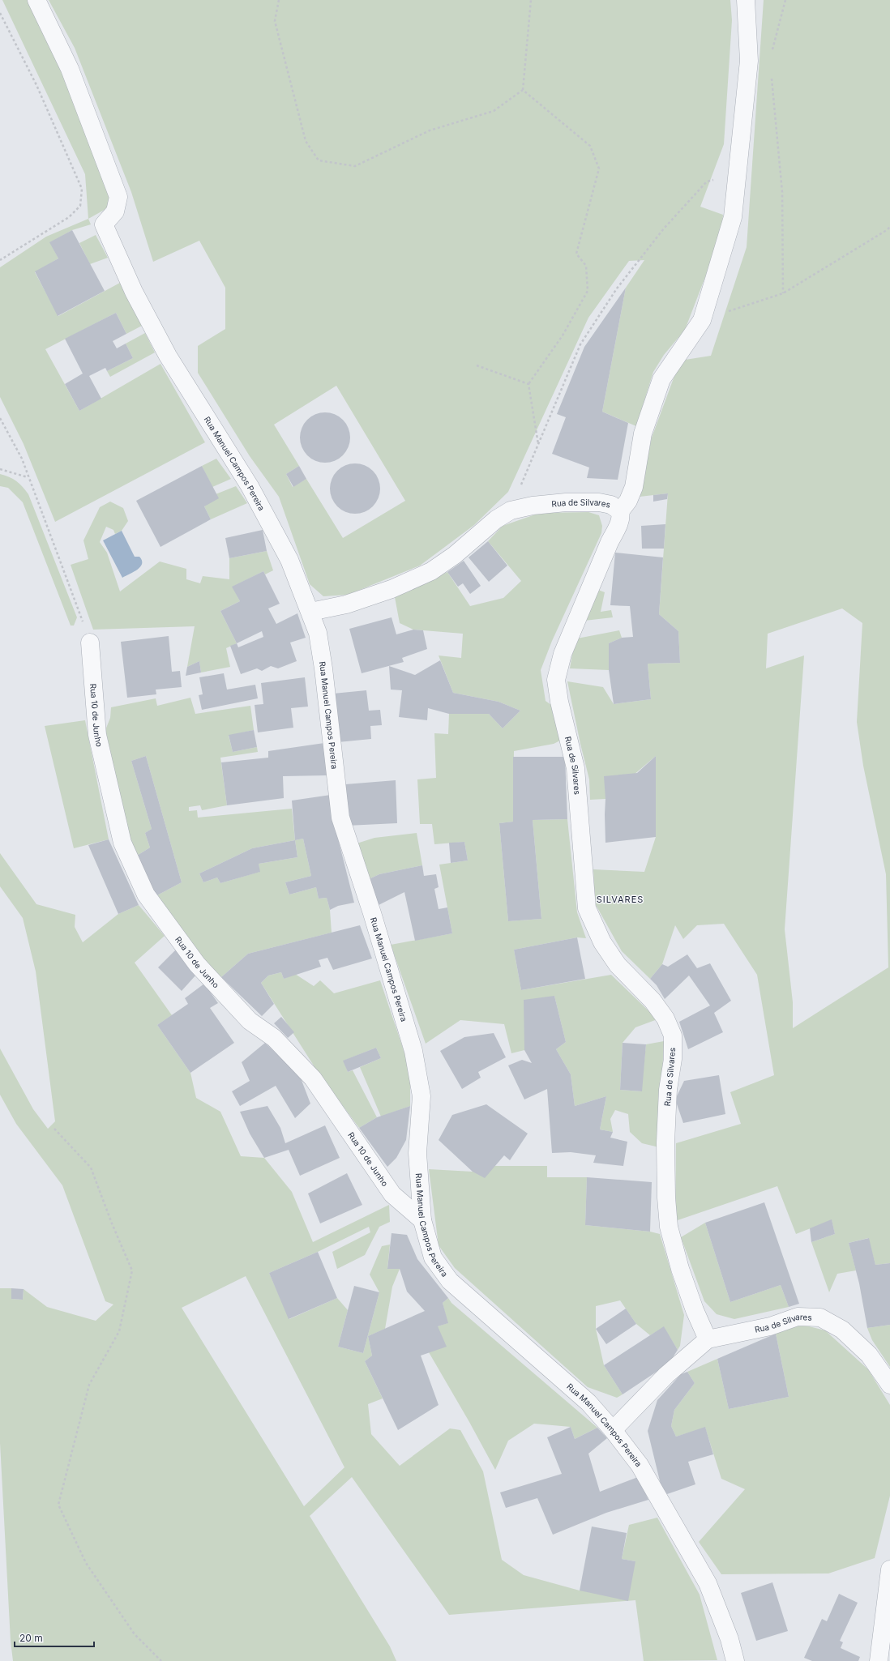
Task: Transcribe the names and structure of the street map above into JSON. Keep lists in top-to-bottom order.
{
  "streets": {
    "street": ["Rua Manuel Campos Pereira", "Rua de Silvares", "Rua 10 de Junho"]
  },
  "crossings": [
    ["Rua Manuel Campos Pereira", "Rua de Silvares"],
    ["Rua Manuel Campos Pereira", "Rua 10 de Junho"]
  ],
  "districts": ["SILVARES"],
  "scale_bar": "20 m"
}
